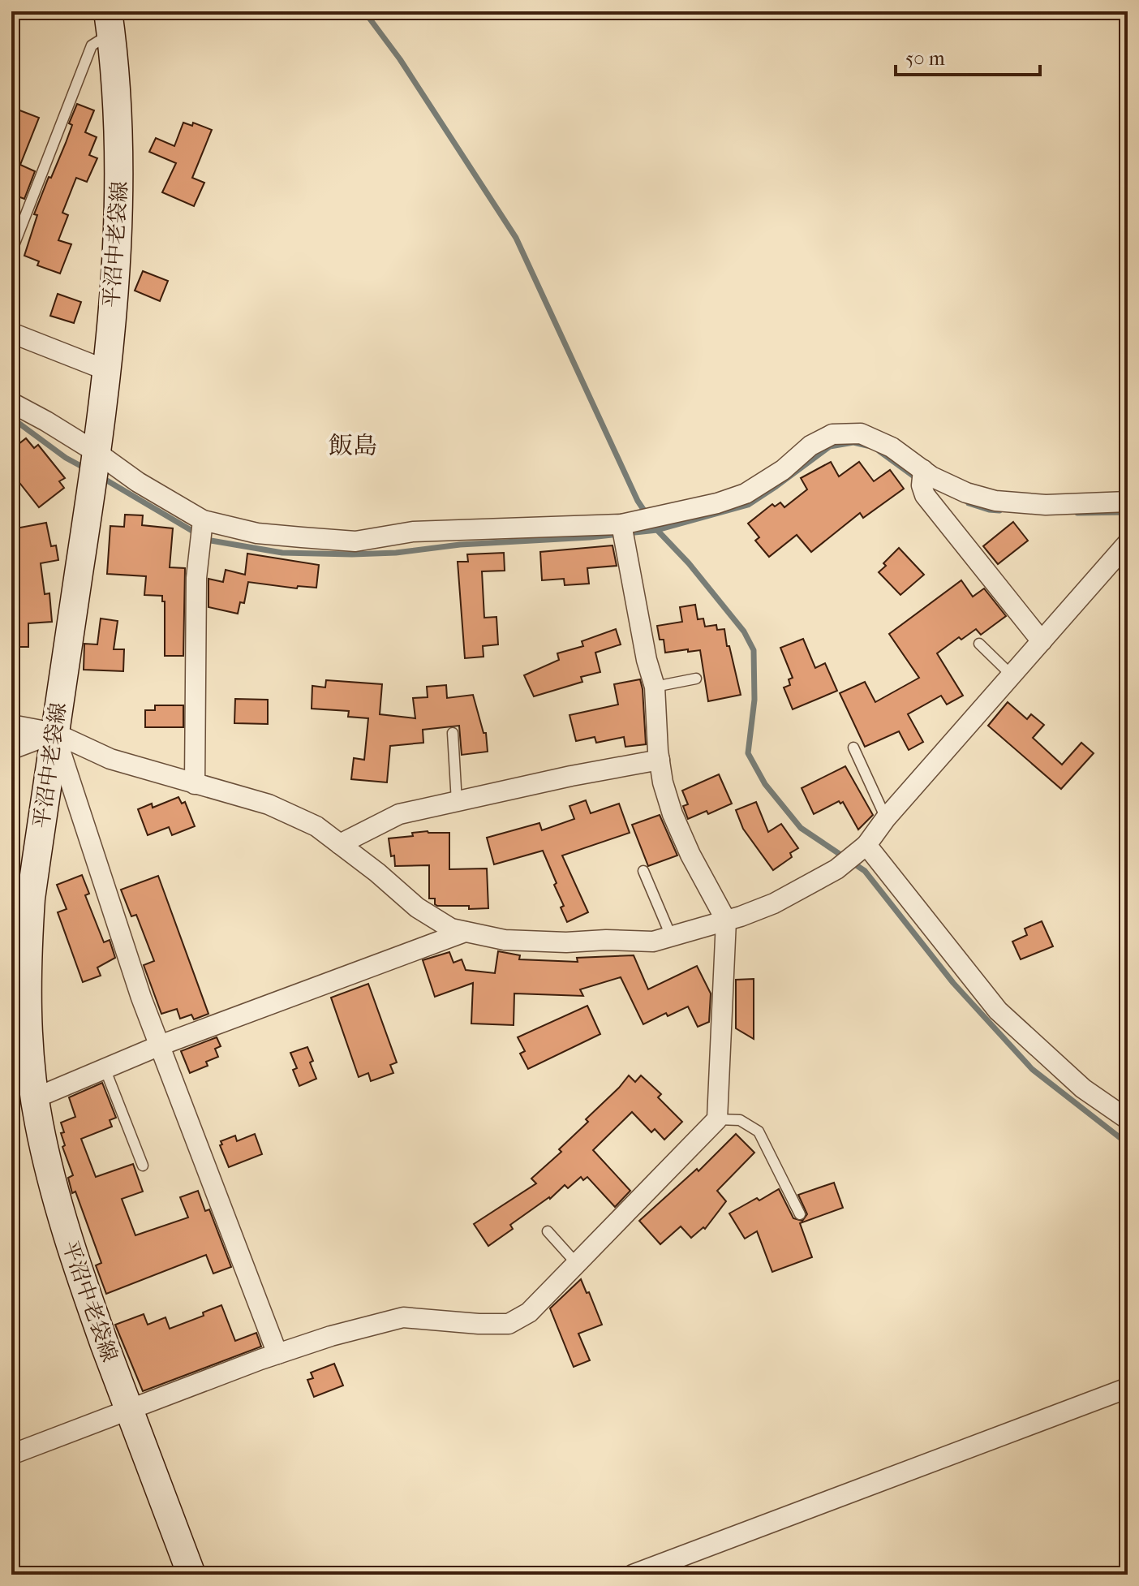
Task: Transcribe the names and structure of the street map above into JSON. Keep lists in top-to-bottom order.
{
  "streets": {
    "main road": ["平沼中老袋線"]
  },
  "districts": ["飯島"],
  "scale_bar": "50 m"
}
